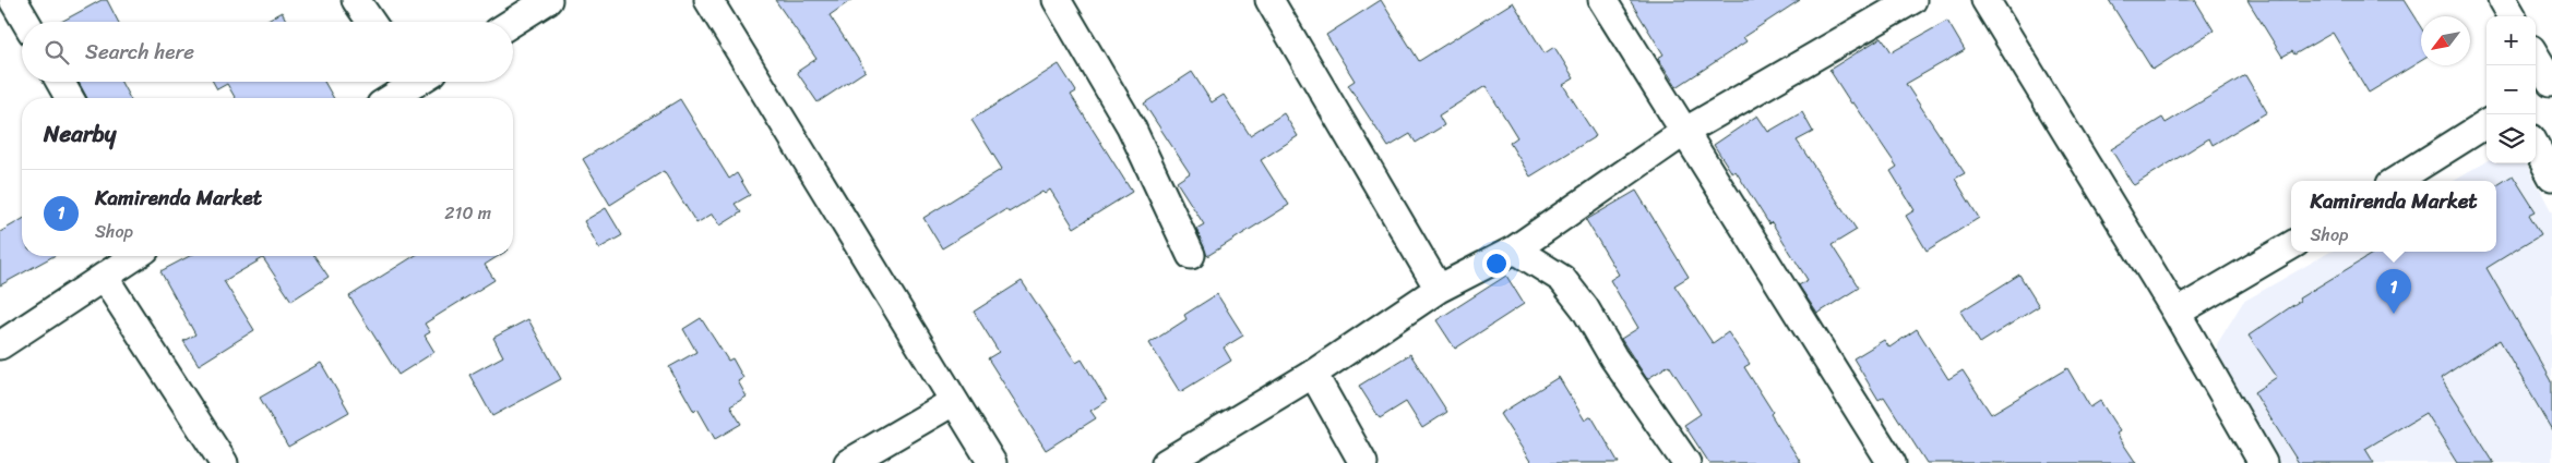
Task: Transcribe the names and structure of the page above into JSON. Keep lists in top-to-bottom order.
{
  "north": "bottom left",
  "page": {
    "map_buttons": ["+", "−"],
    "search": "Search here",
    "heading": "Nearby",
    "list": [
      {
        "mark": "1",
        "name": "Kamirenda Market",
        "note": "Shop",
        "value": "210 m"
      }
    ],
    "popup": ["Kamirenda Market", "Shop"],
    "pins": "1"
  }
}
